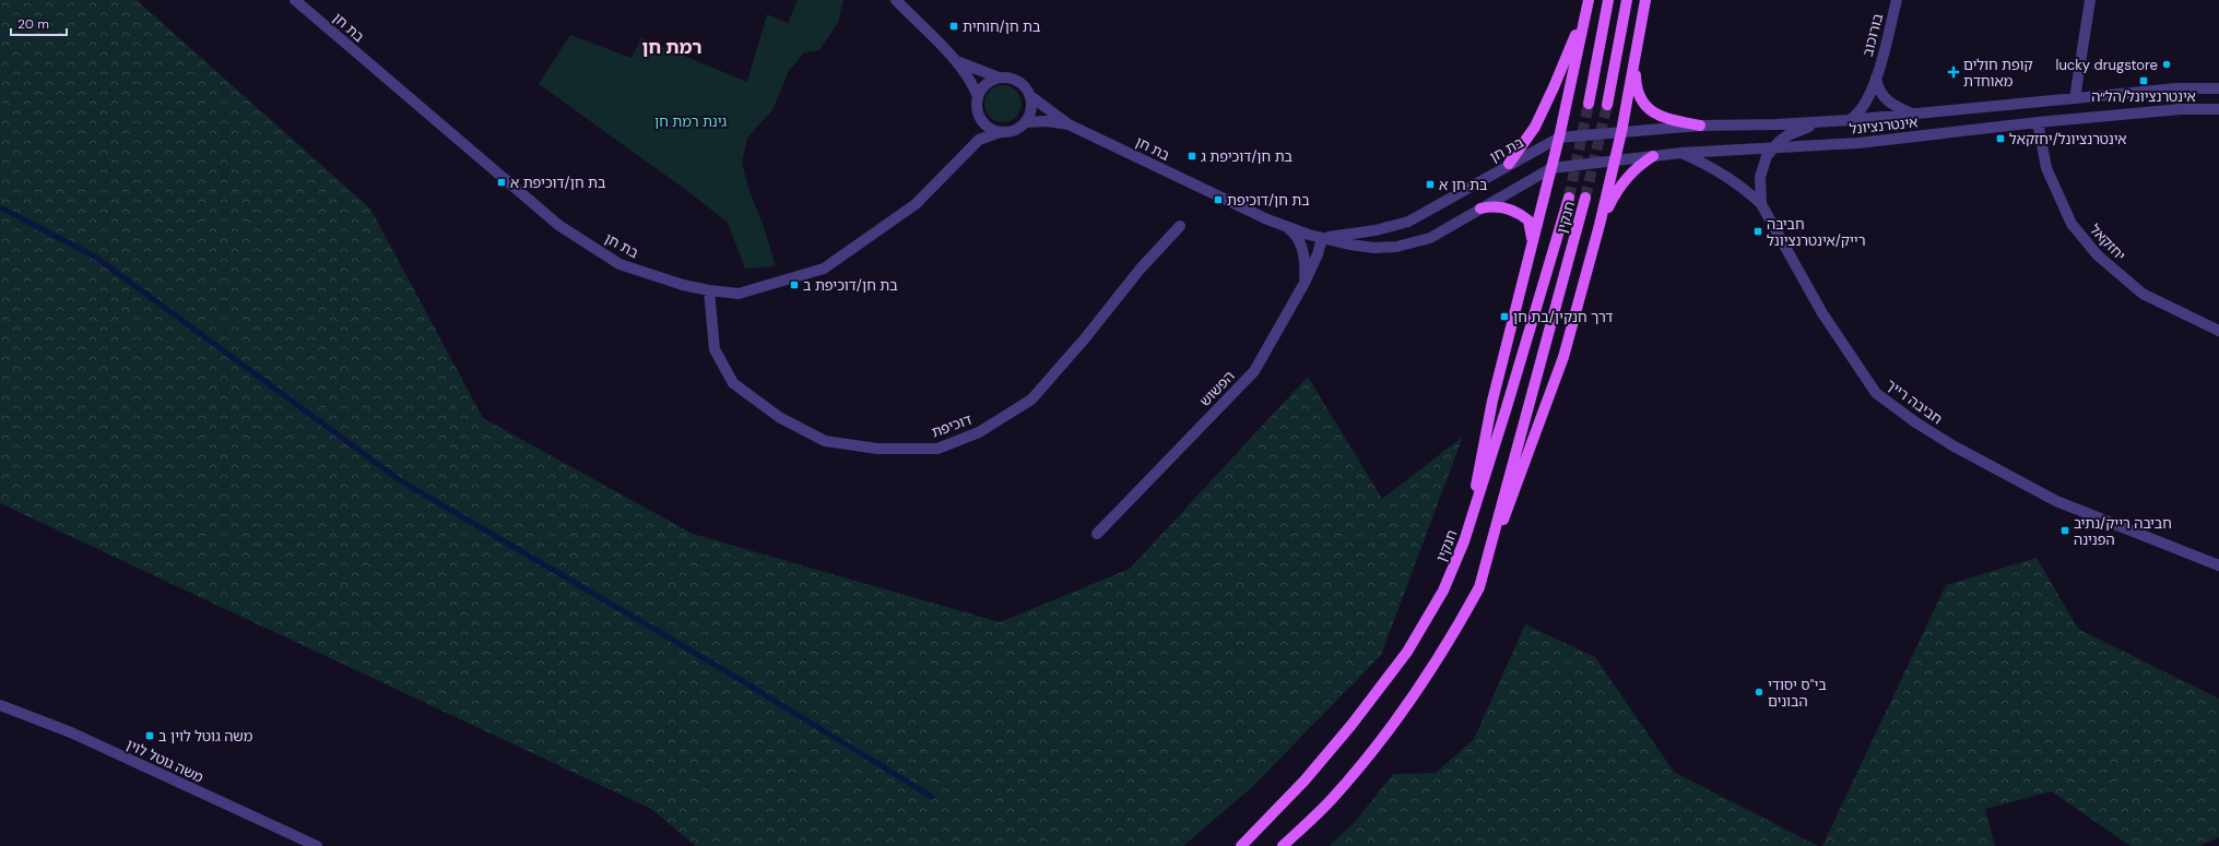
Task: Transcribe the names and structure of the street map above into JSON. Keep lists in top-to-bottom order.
{
  "streets": {
    "main road": ["חנקין"],
    "street": [
      "בת חן",
      "בורוכוב",
      "אינטרנציונל",
      "יחזקאל",
      "הפשוש",
      "חביבה רייך",
      "דוכיפת",
      "משה גוטל לוין"
    ]
  },
  "crossings": [
    ["בת חן", "אינטרנציונל"],
    ["בת חן", "הפשוש"],
    ["בת חן", "דוכיפת"],
    ["בורוכוב", "אינטרנציונל"],
    ["אינטרנציונל", "יחזקאל"],
    ["אינטרנציונל", "חביבה רייך"]
  ],
  "districts": ["רמת חן"],
  "parks": ["גינת רמת חן"],
  "places": {
    "transit": [
      "בת חן/חוחית",
      "אינטרנציונל/הל״ה",
      "אינטרנציונל/יחזקאל",
      "בת חן/דוכיפת ג",
      "בת חן/דוכיפת א",
      "בת חן א",
      "בת חן/דוכיפת",
      "חביבה רייק/אינטרנציונל",
      "בת חן/דוכיפת ב",
      "דרך חנקין/בת חן",
      "חביבה רייק/נתיב הפנינה",
      "משה גוטל לוין ב"
    ],
    "other": ["lucky drugstore", "בי\"ס יסודי הבונים"],
    "health": ["קופת חולים מאוחדת"]
  },
  "scale_bar": "20 m"
}
